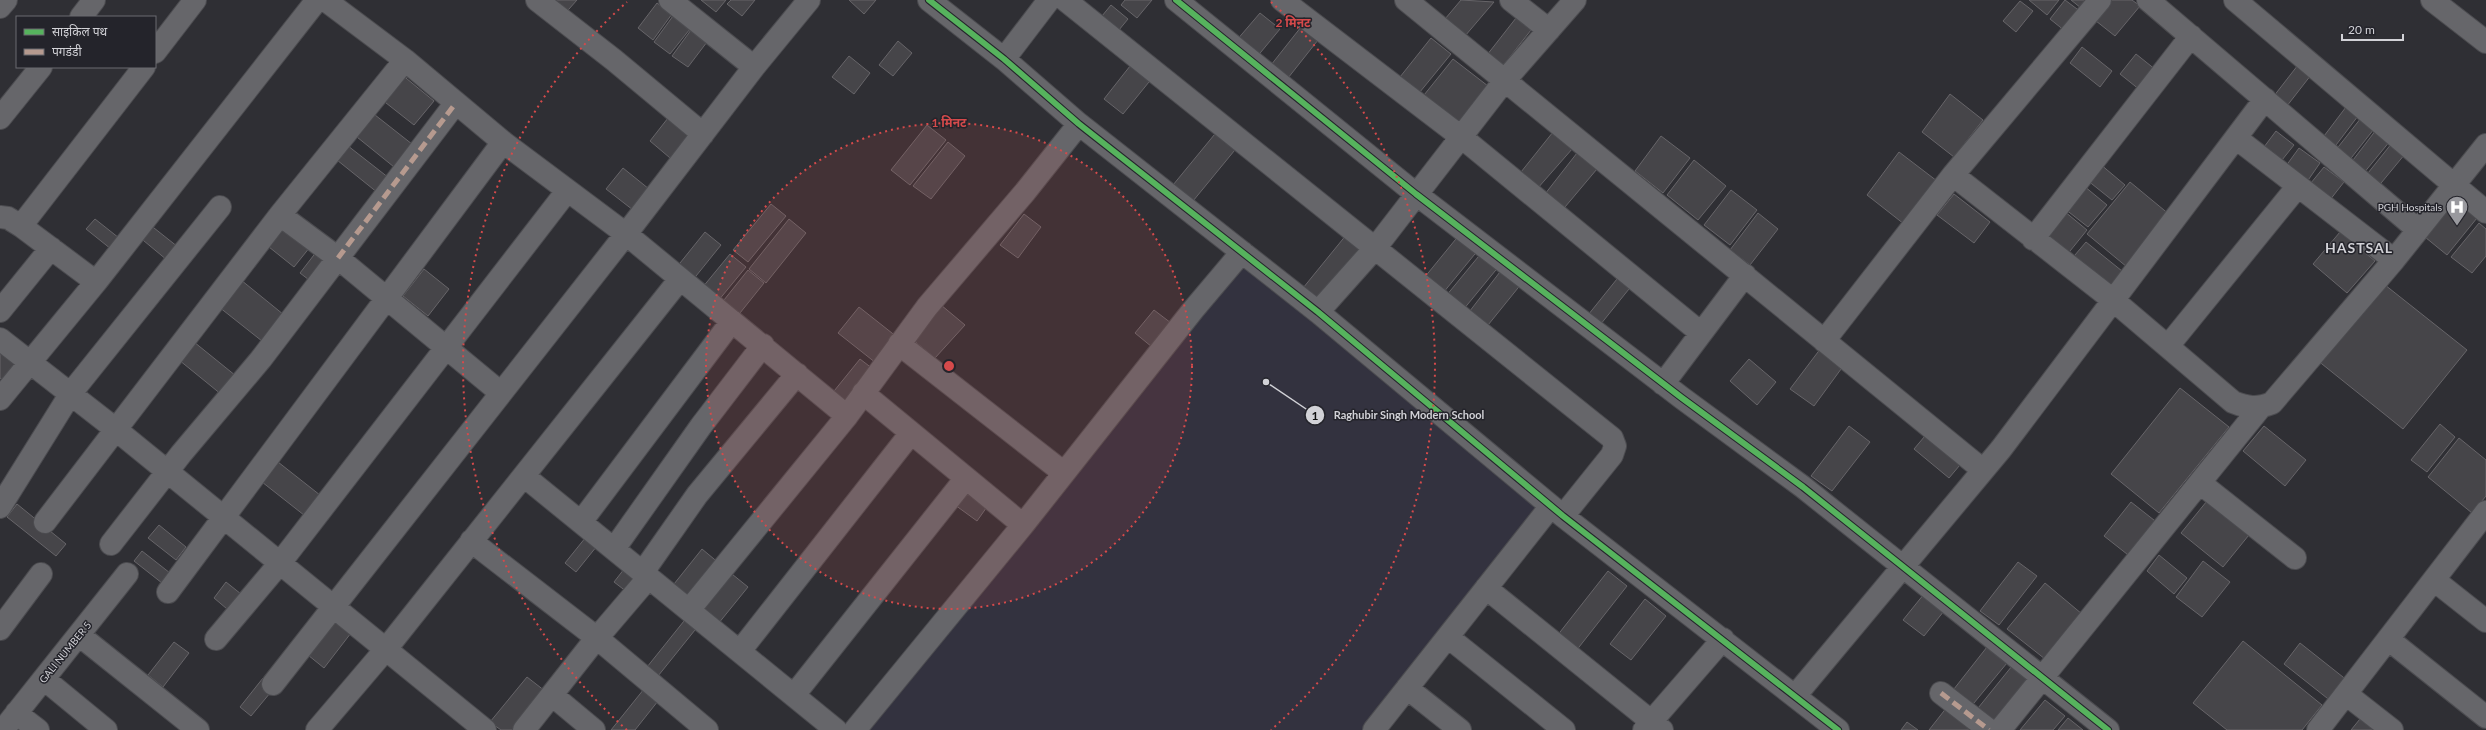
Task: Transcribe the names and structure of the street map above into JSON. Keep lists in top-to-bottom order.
{
  "streets": {
    "street": ["GALI NUMBER 5"]
  },
  "districts": ["HASTSAL"],
  "places": {
    "hospital": ["PGH Hospitals"],
    "other": ["Raghubir Singh Modern School"]
  },
  "legend": ["साइकिल पथ", "पगडंडी"],
  "scale_bar": "20 m",
  "rings": ["2 मिनट", "1 मिनट"]
}
